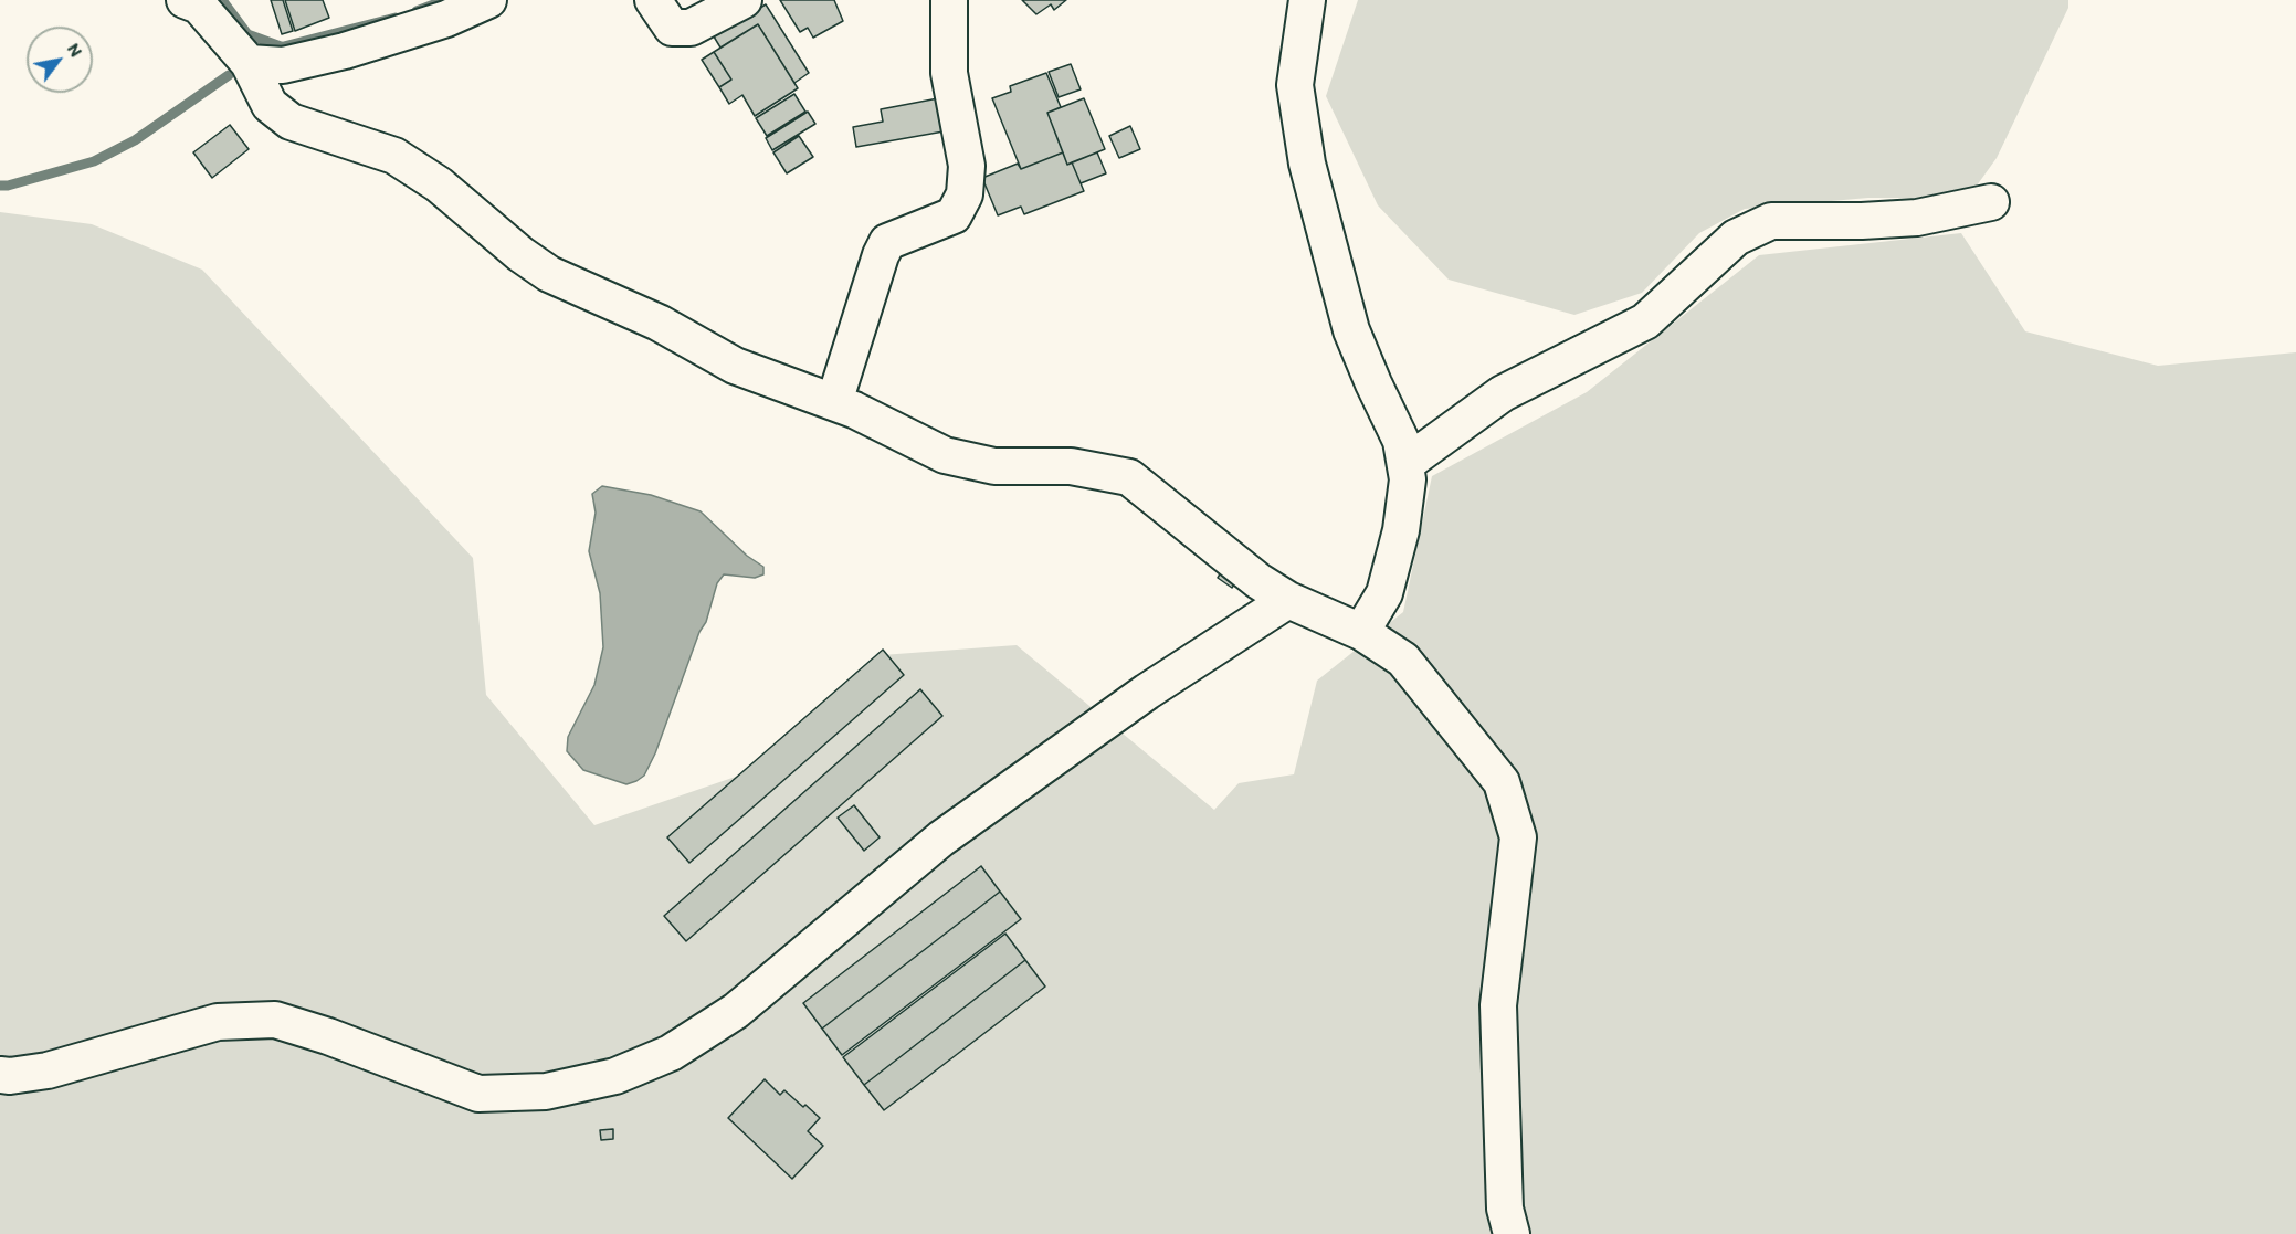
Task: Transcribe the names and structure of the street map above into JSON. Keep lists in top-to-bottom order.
{
  "north": "top right"
}
